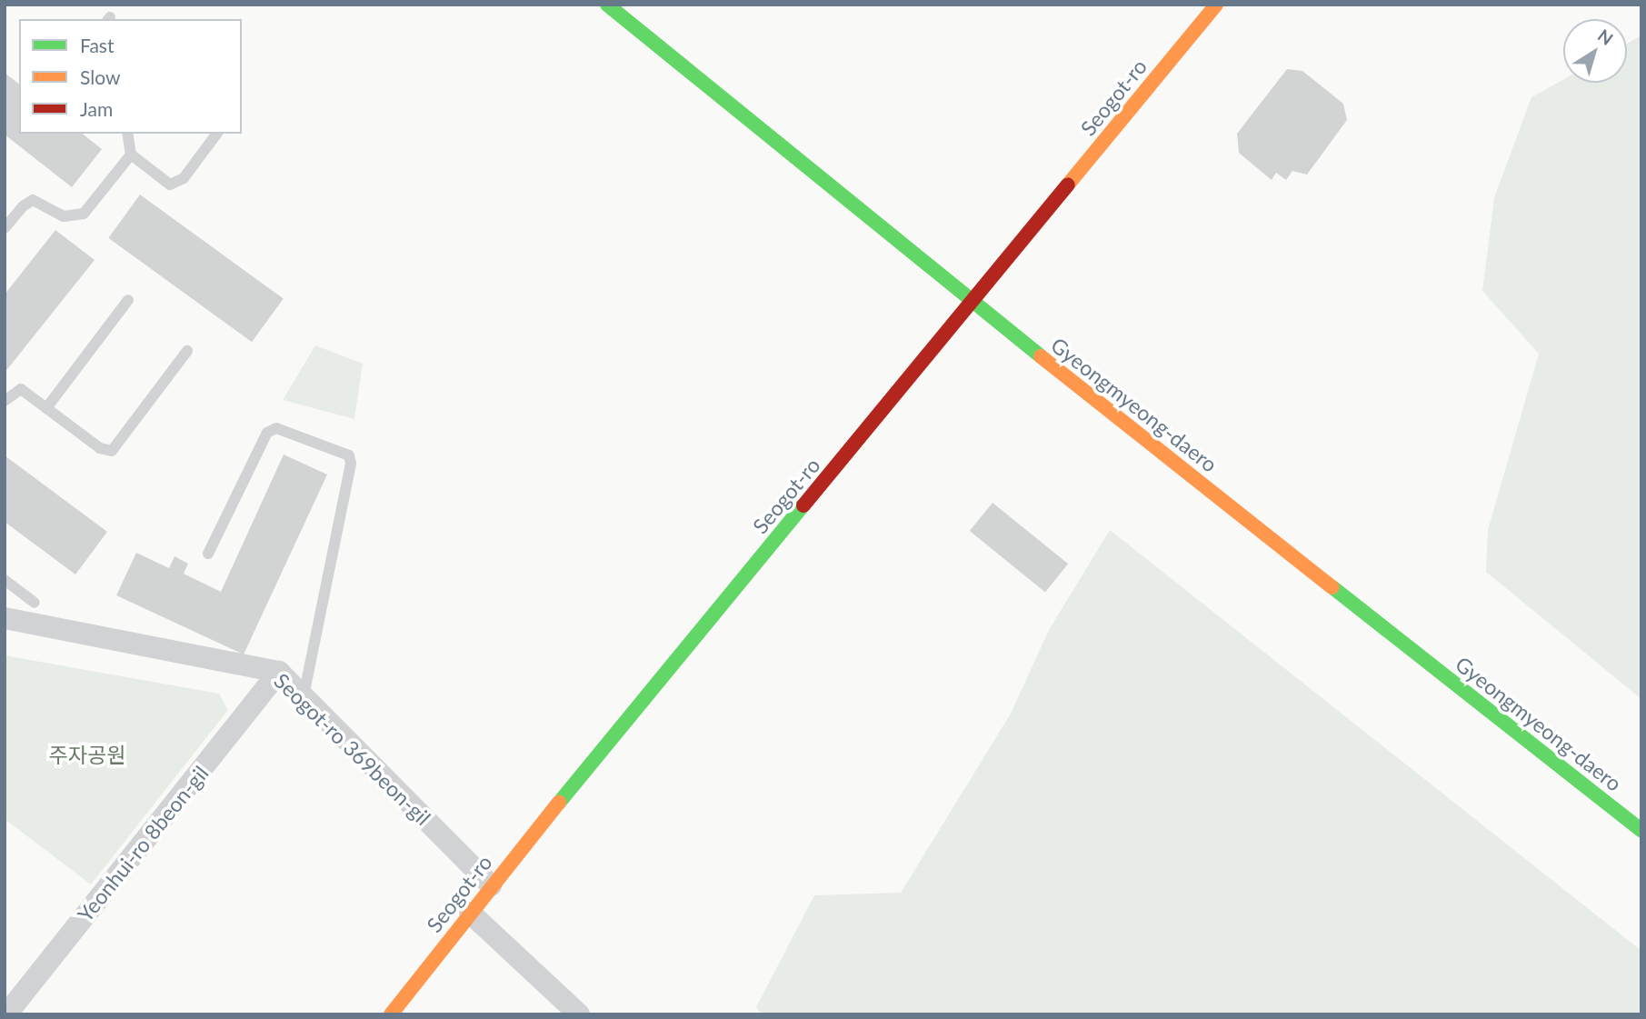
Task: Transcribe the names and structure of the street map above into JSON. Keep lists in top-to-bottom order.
{
  "streets": {
    "main road": ["Seogot-ro", "Gyeongmyeong-daero"],
    "street": ["Seogot-ro 369beon-gil", "Yeonhui-ro 8beon-gil"]
  },
  "crossings": [
    ["Seogot-ro", "Gyeongmyeong-daero"],
    ["Seogot-ro", "Seogot-ro 369beon-gil"],
    ["Seogot-ro 369beon-gil", "Yeonhui-ro 8beon-gil"]
  ],
  "parks": ["주자공원"],
  "legend": ["Fast", "Slow", "Jam"],
  "north": "top right"
}
